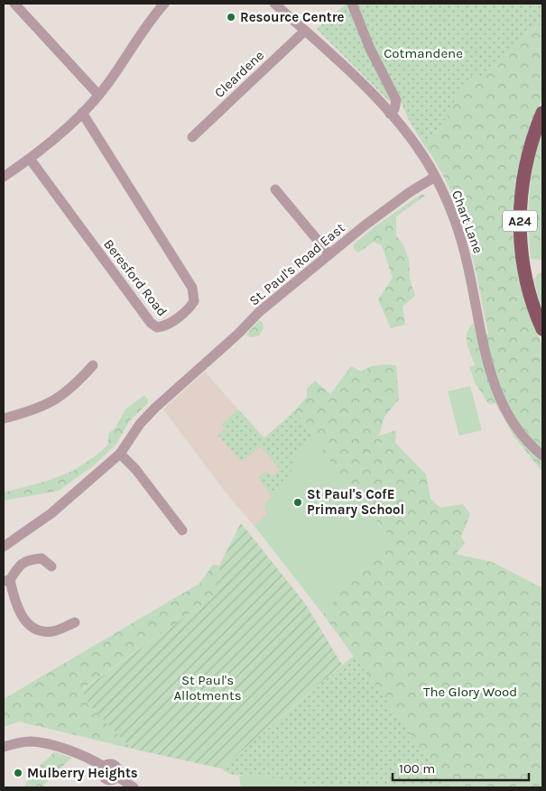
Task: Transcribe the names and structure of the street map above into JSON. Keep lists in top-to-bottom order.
{
  "streets": {
    "highway": ["A24"],
    "street": [
      "Cleardene",
      "Chart Lane",
      "St. Paul's Road East",
      "Beresford Road"
    ]
  },
  "crossings": [
    ["Cleardene", "Chart Lane"],
    ["Chart Lane", "St. Paul's Road East"]
  ],
  "parks": ["Cotmandene", "St Paul's Allotments", "The Glory Wood"],
  "places": ["Resource Centre", "St Paul's CofE Primary School", "Mulberry Heights"],
  "scale_bar": "100 m"
}
